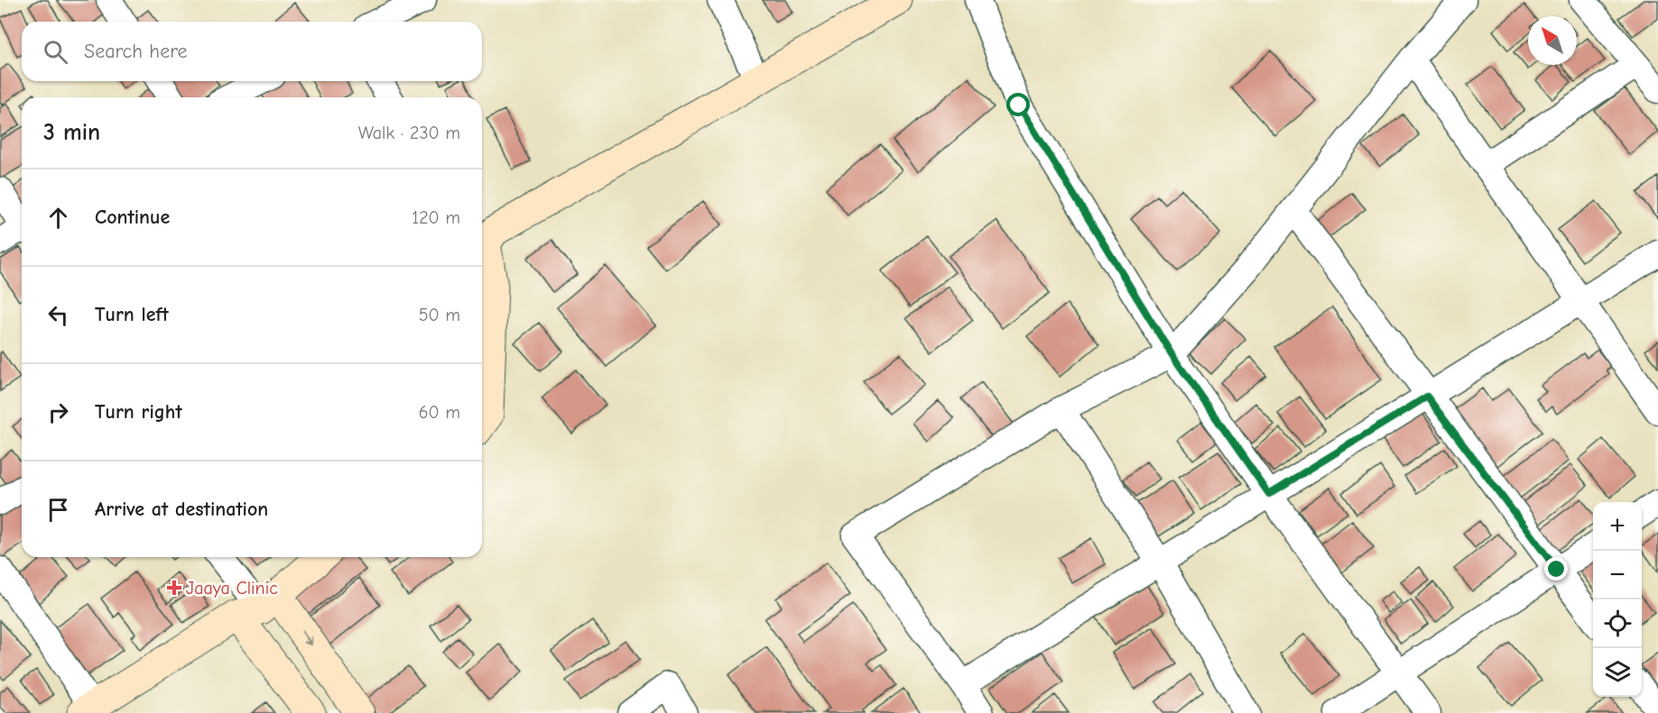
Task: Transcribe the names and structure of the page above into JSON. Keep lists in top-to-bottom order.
{
  "places": {
    "health": ["Jaaya Clinic"]
  },
  "north": "top left",
  "page": {
    "search": "Search here",
    "heading": ["3 min", "Walk · 230 m"],
    "list": [
      ["Continue", "120 m"],
      ["Turn left", "50 m"],
      ["Turn right", "60 m"],
      "Arrive at destination"
    ],
    "map_buttons": ["+", "−"]
  }
}
